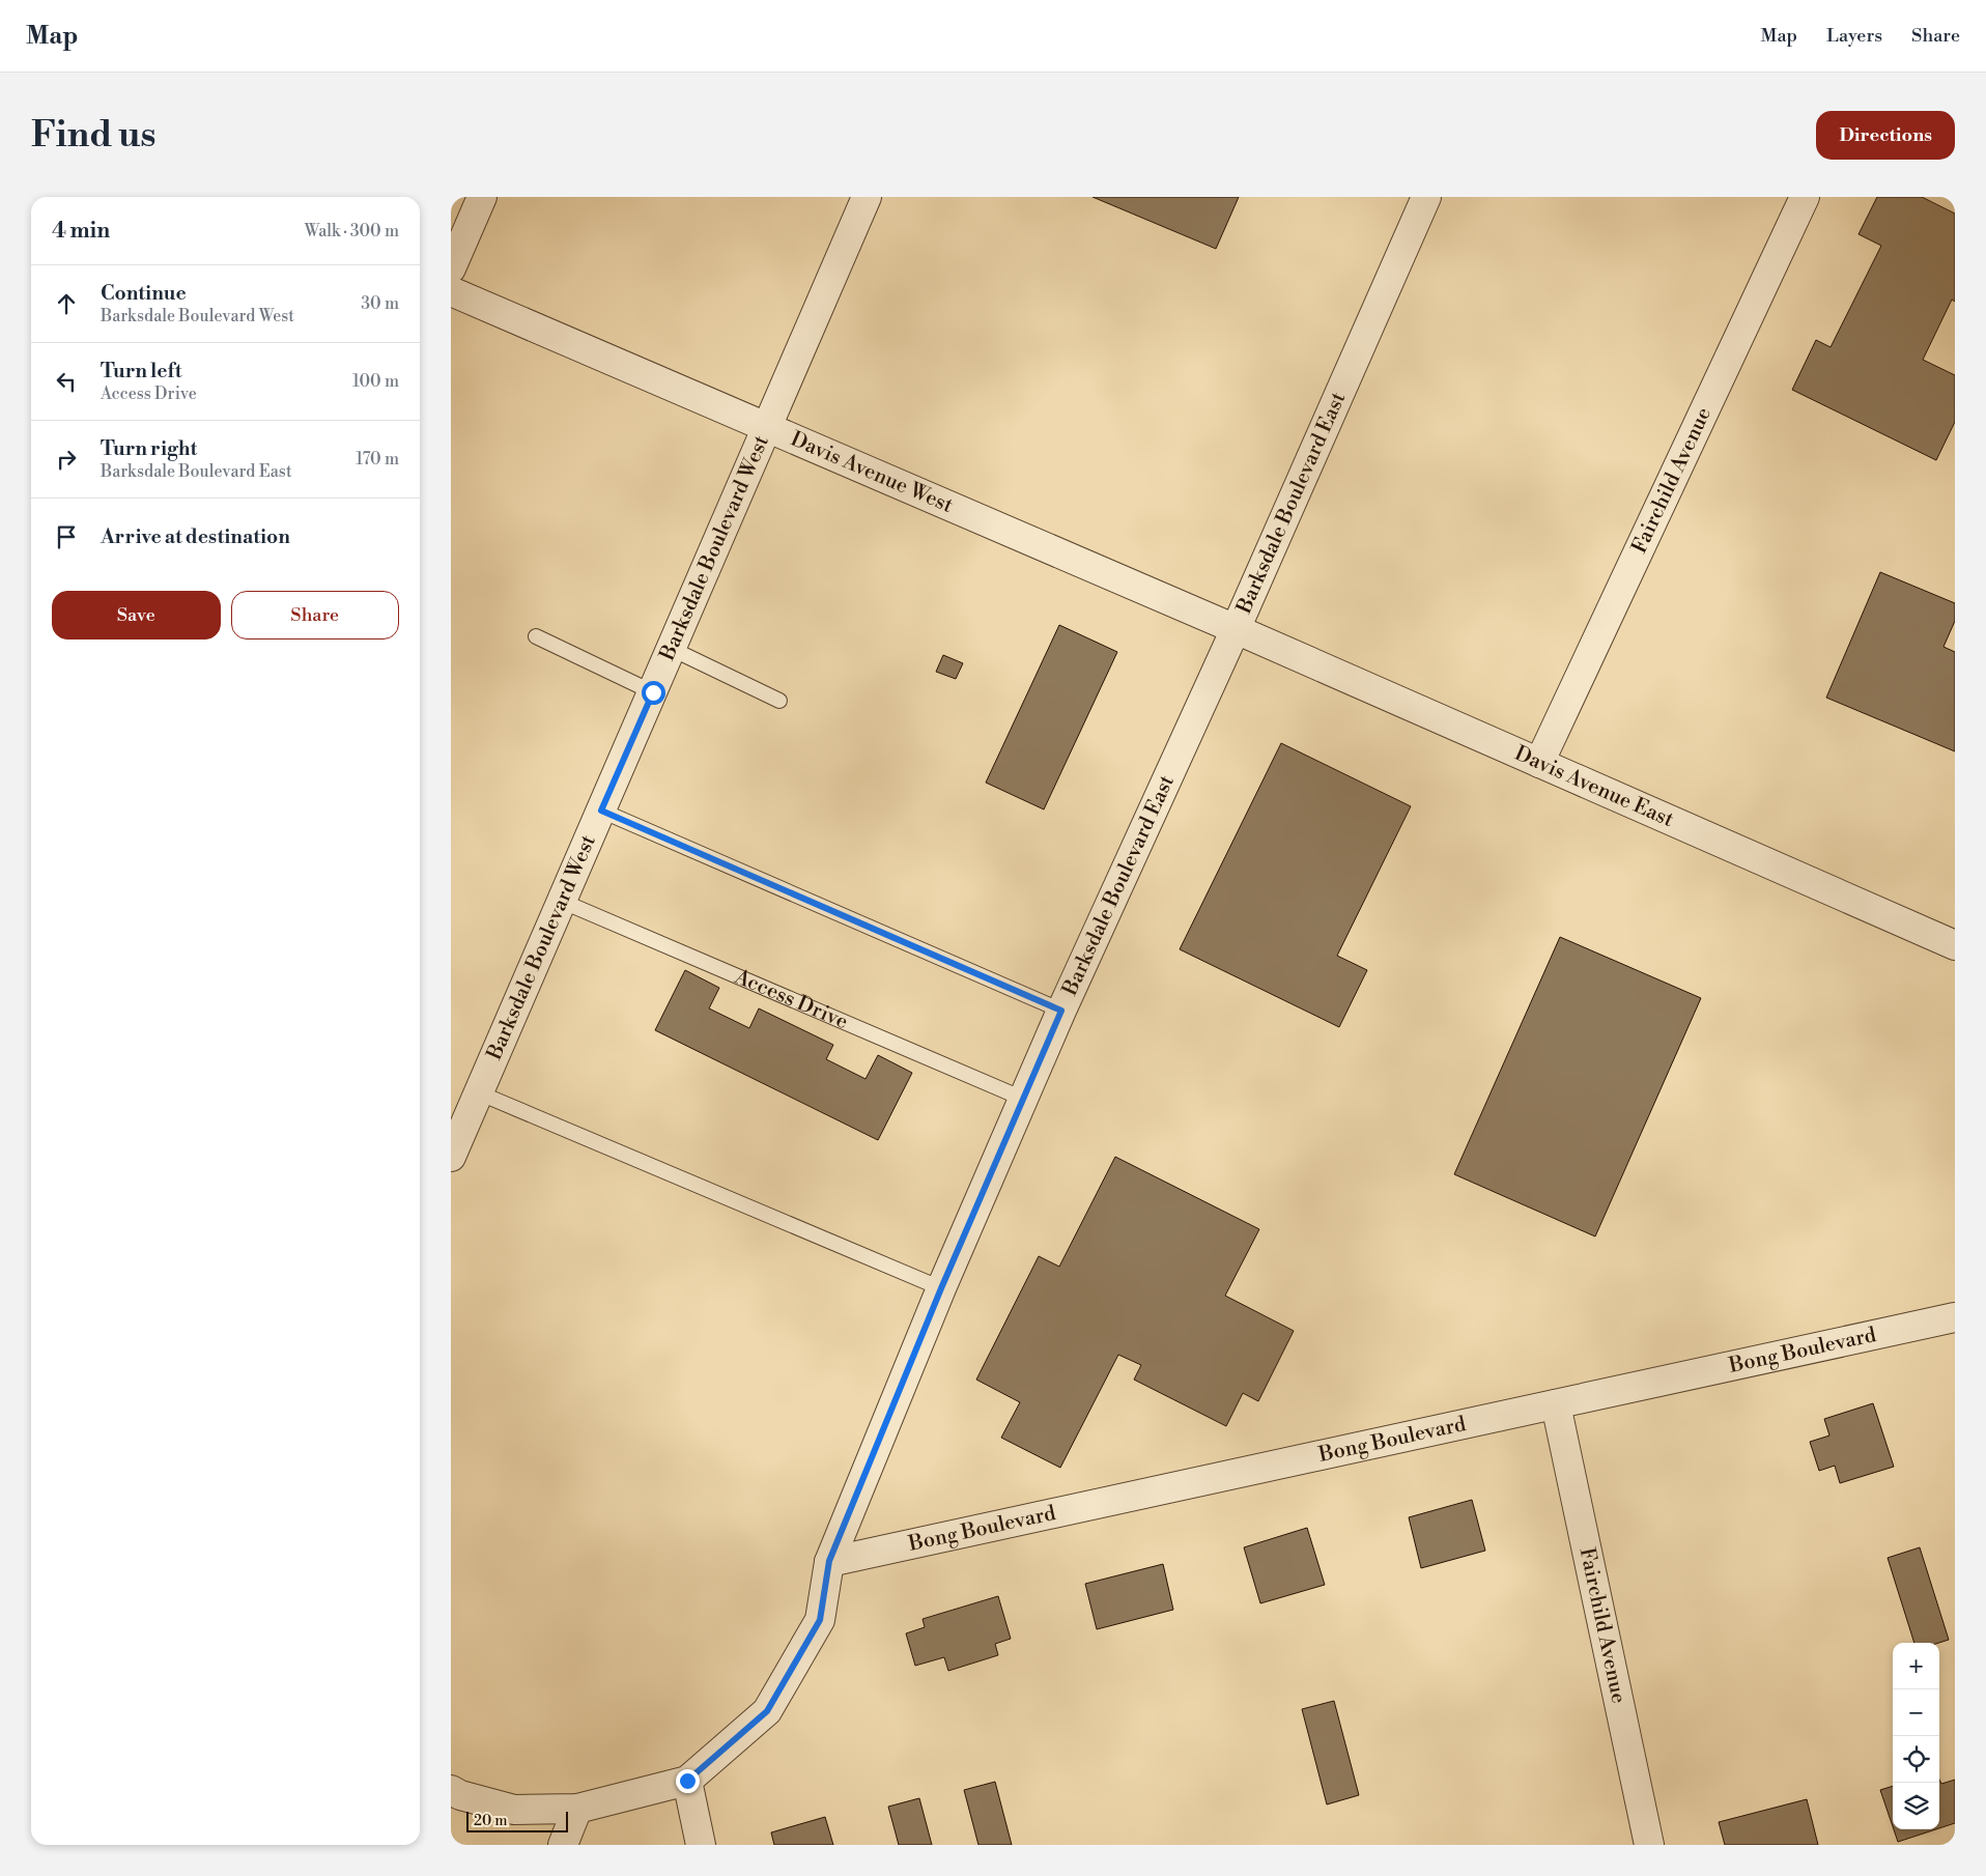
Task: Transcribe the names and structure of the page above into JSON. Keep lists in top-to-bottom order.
{
  "streets": {
    "street": [
      "Davis Avenue West",
      "Fairchild Avenue",
      "Barksdale Boulevard East",
      "Barksdale Boulevard West",
      "Davis Avenue East",
      "Bong Boulevard"
    ],
    "lane": ["Access Drive"]
  },
  "crossings": [
    ["Davis Avenue West", "Barksdale Boulevard East"],
    ["Davis Avenue West", "Barksdale Boulevard West"],
    ["Davis Avenue West", "Davis Avenue East"],
    ["Fairchild Avenue", "Davis Avenue East"],
    ["Fairchild Avenue", "Bong Boulevard"],
    ["Barksdale Boulevard East", "Davis Avenue East"],
    ["Barksdale Boulevard East", "Access Drive"],
    ["Barksdale Boulevard East", "Bong Boulevard"],
    ["Barksdale Boulevard West", "Access Drive"]
  ],
  "scale_bar": "20 m",
  "page": {
    "header": "Map",
    "nav": ["Map", "Layers", "Share"],
    "buttons": [
      "Directions",
      ["Save", "Share"]
    ],
    "title": "Find us",
    "heading": ["4 min", "Walk · 300 m"],
    "list": [
      ["Continue", "Barksdale Boulevard West", "30 m"],
      ["Turn left", "Access Drive", "100 m"],
      ["Turn right", "Barksdale Boulevard East", "170 m"],
      "Arrive at destination"
    ],
    "map_buttons": ["+", "−"],
    "scale": "20 m"
  }
}
